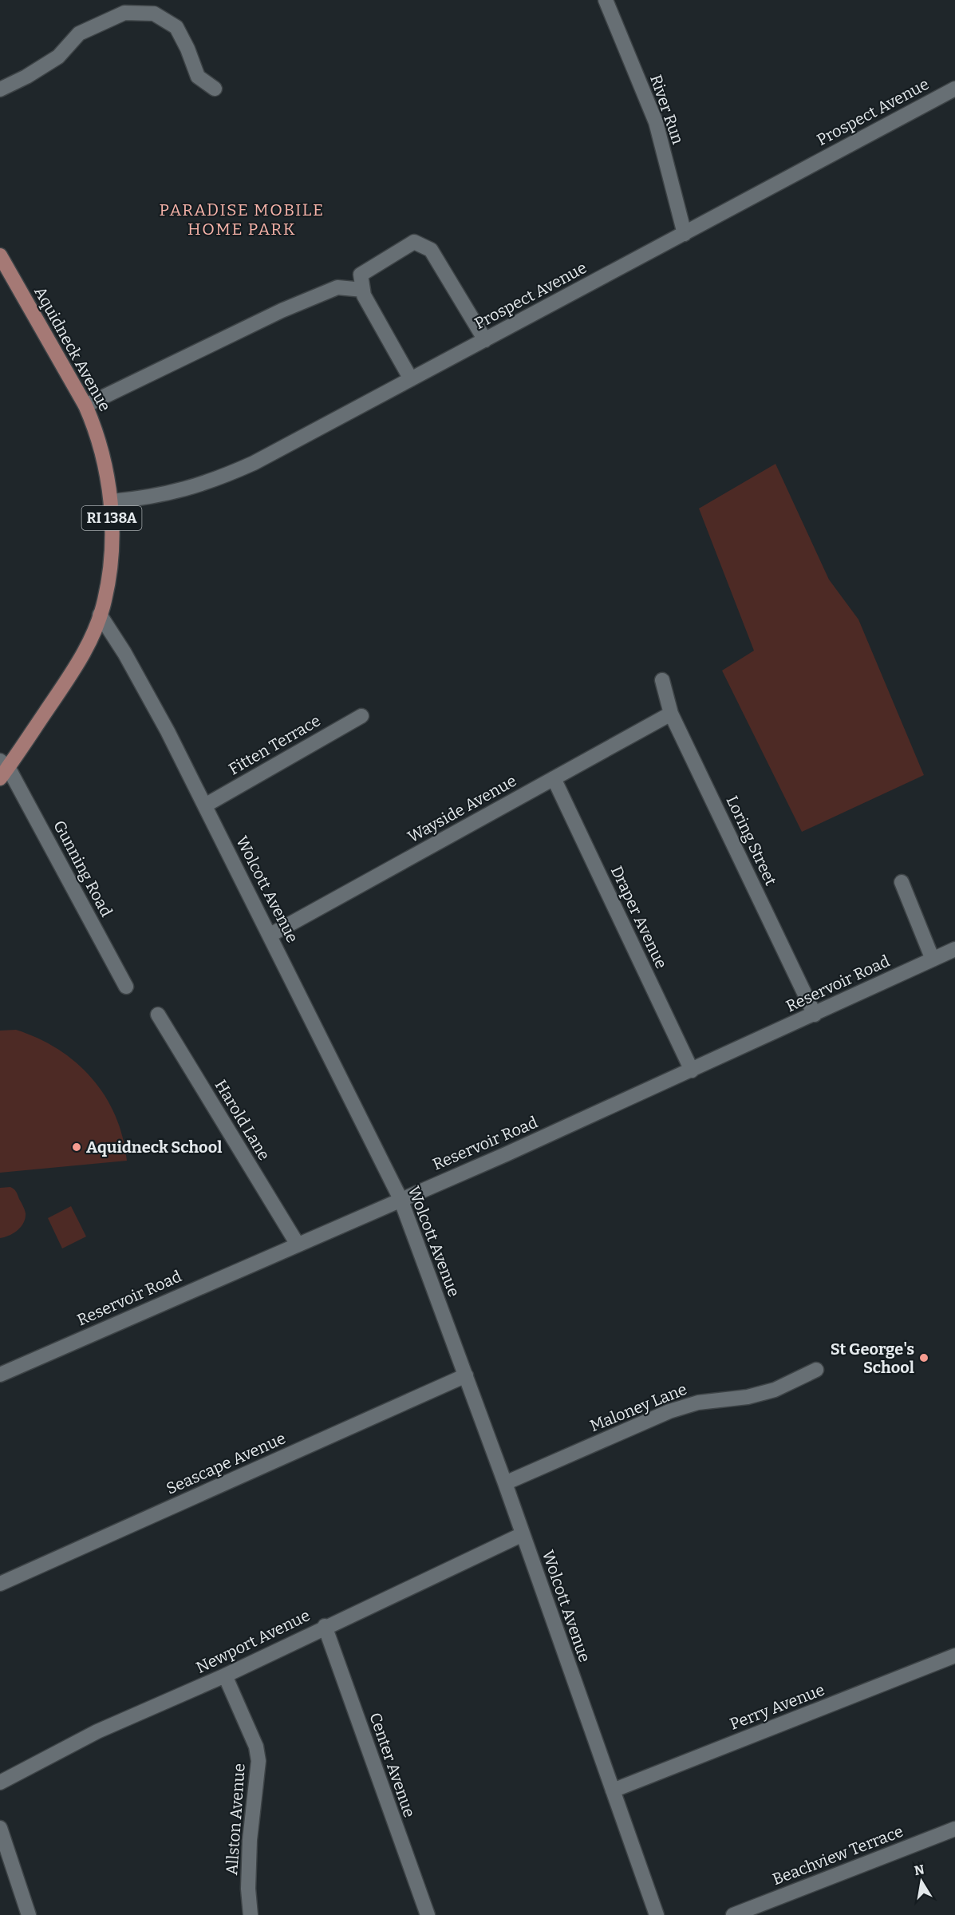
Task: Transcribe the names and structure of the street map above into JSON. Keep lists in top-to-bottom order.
{
  "streets": {
    "main road": ["Aquidneck Avenue", "RI 138A"],
    "street": [
      "River Run",
      "Prospect Avenue",
      "Fitten Terrace",
      "Wayside Avenue",
      "Loring Street",
      "Gunning Road",
      "Wolcott Avenue",
      "Draper Avenue",
      "Reservoir Road",
      "Harold Lane",
      "Maloney Lane",
      "Seascape Avenue",
      "Newport Avenue",
      "Perry Avenue",
      "Center Avenue",
      "Allston Avenue",
      "Beachview Terrace"
    ]
  },
  "crossings": [
    ["River Run", "Prospect Avenue"],
    ["Prospect Avenue", "Aquidneck Avenue"],
    ["Aquidneck Avenue", "Gunning Road"],
    ["Aquidneck Avenue", "Wolcott Avenue"],
    ["Fitten Terrace", "Wolcott Avenue"],
    ["Wayside Avenue", "Loring Street"],
    ["Wayside Avenue", "Wolcott Avenue"],
    ["Wayside Avenue", "Draper Avenue"],
    ["Loring Street", "Reservoir Road"],
    ["Wolcott Avenue", "Reservoir Road"],
    ["Wolcott Avenue", "Maloney Lane"],
    ["Wolcott Avenue", "Seascape Avenue"],
    ["Wolcott Avenue", "Newport Avenue"],
    ["Wolcott Avenue", "Perry Avenue"],
    ["Draper Avenue", "Reservoir Road"],
    ["Reservoir Road", "Harold Lane"],
    ["Newport Avenue", "Center Avenue"],
    ["Newport Avenue", "Allston Avenue"]
  ],
  "districts": ["PARADISE MOBILE HOME PARK"],
  "places": ["Aquidneck School", "St George's School"],
  "north": "top"
}
